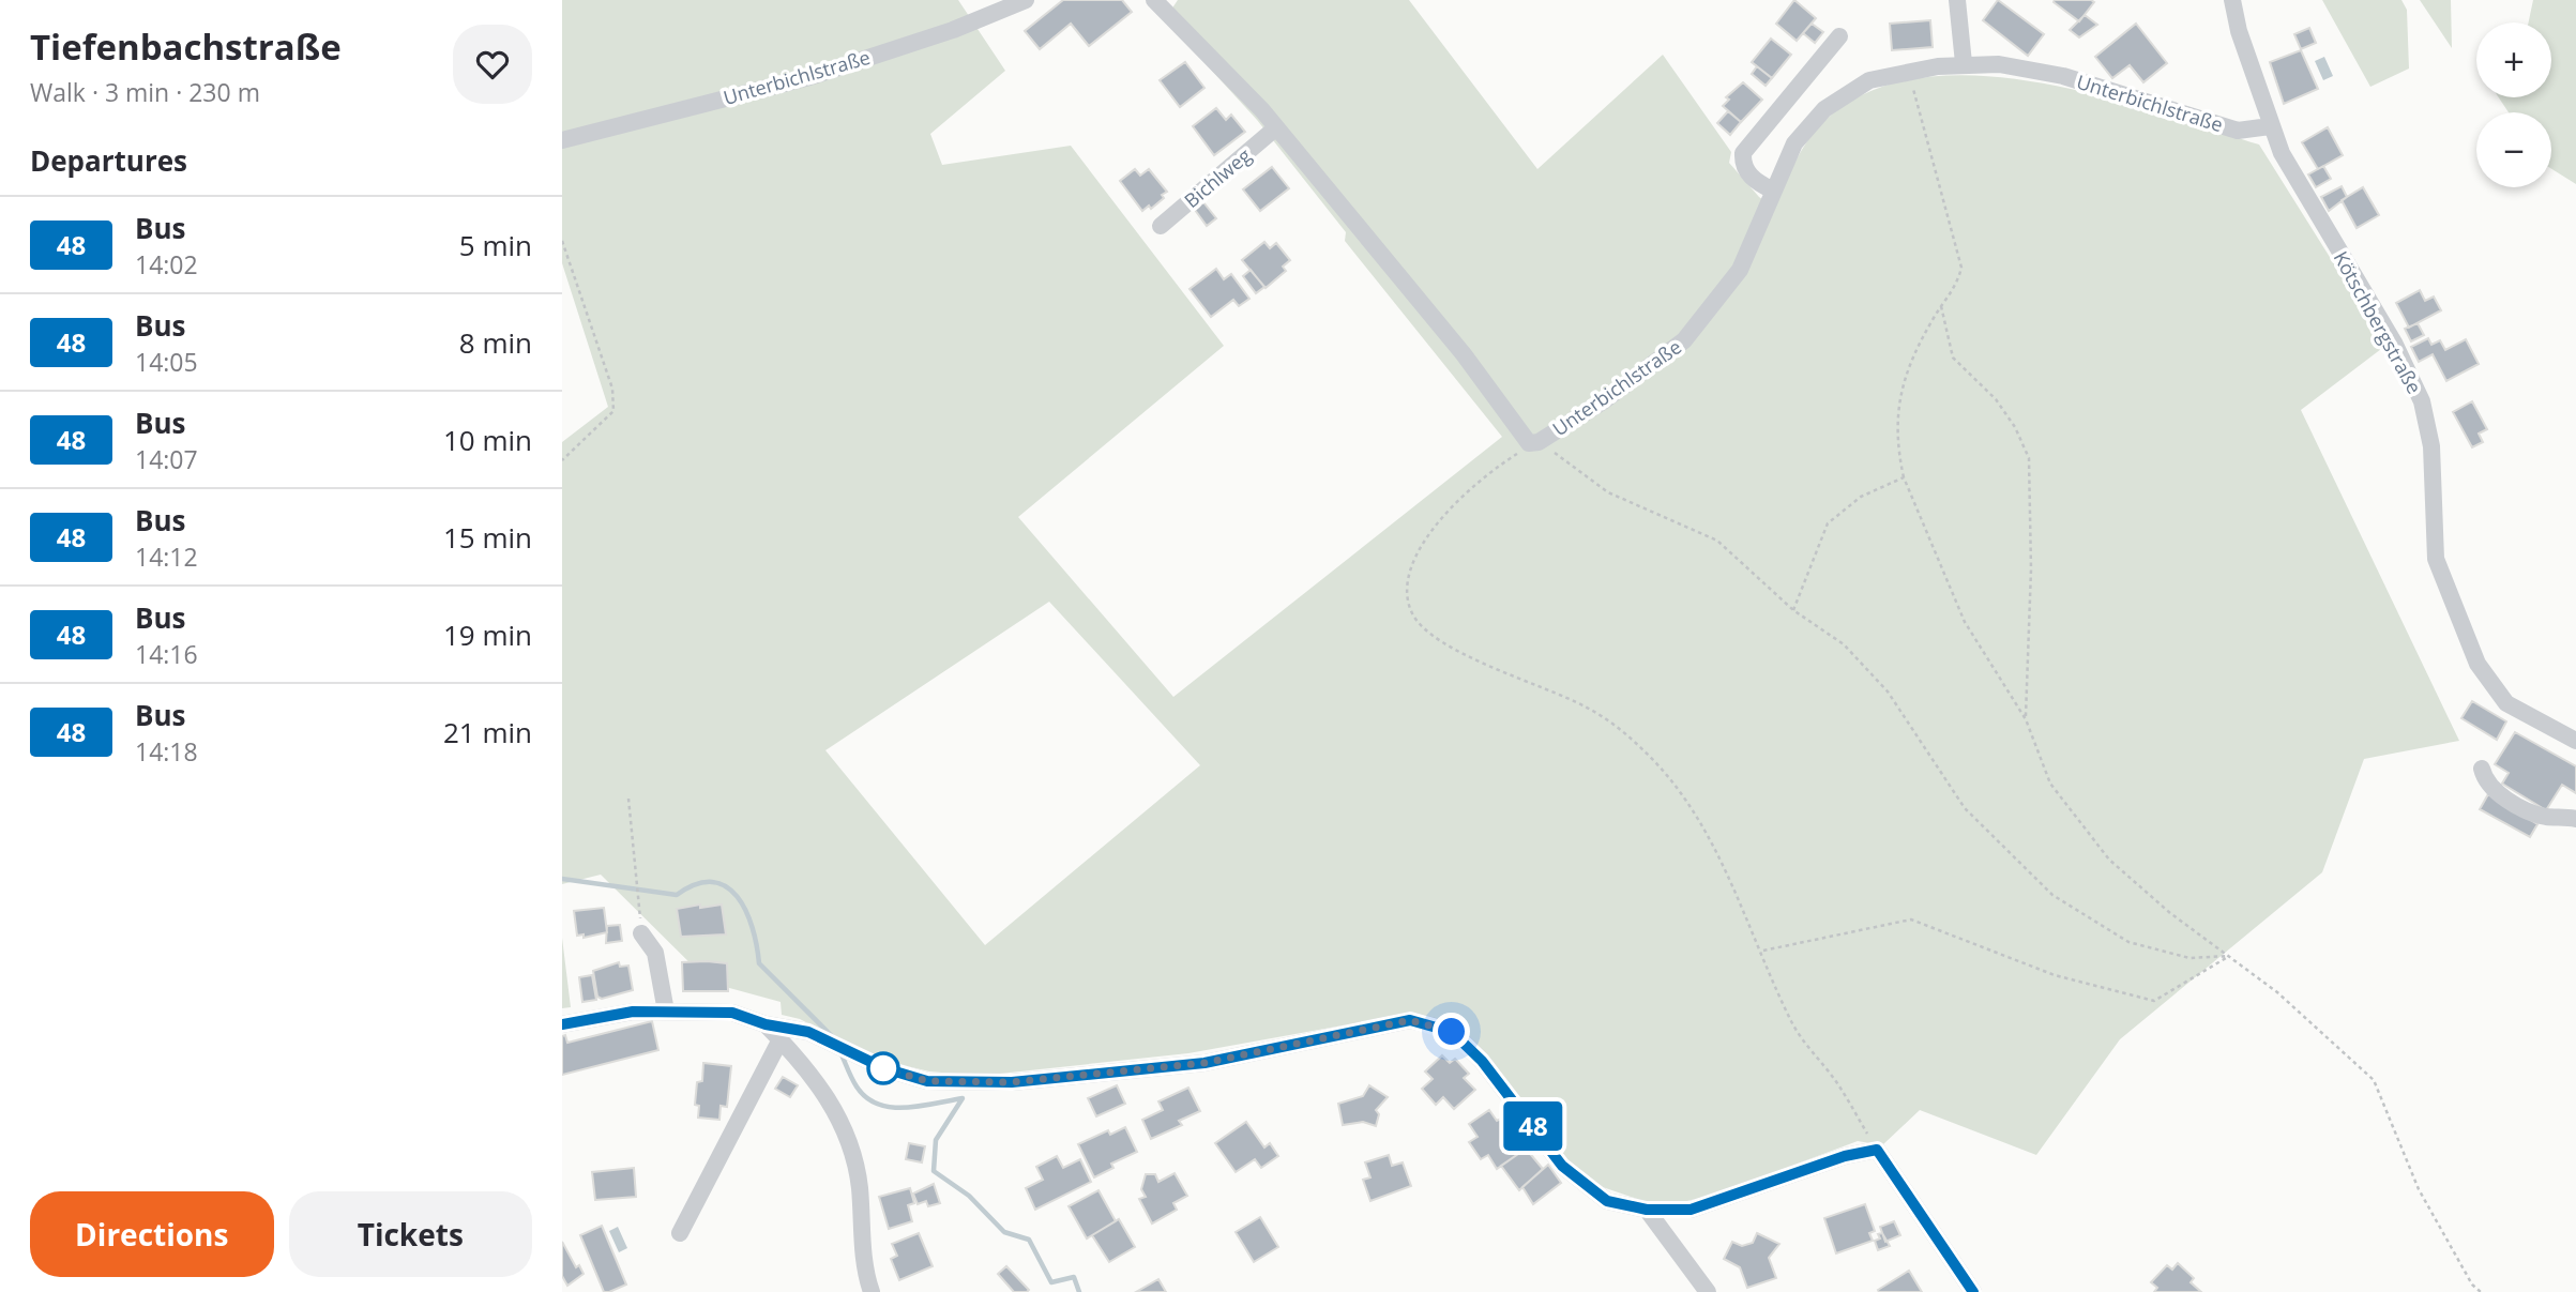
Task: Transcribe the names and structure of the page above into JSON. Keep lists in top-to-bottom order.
{
  "streets": {
    "street": ["Unterbichlstraße", "Bichlweg", "Kötschbergstraße"]
  },
  "crossings": [
    ["Unterbichlstraße", "Bichlweg"],
    ["Unterbichlstraße", "Kötschbergstraße"]
  ],
  "lines": ["bus line 48"],
  "page": {
    "heading": [
      ["Tiefenbachstraße", "Walk · 3 min · 230 m"],
      "Departures"
    ],
    "on_map": "48",
    "map_buttons": ["+", "−"],
    "list": [
      {
        "mark": "48",
        "name": "Bus",
        "note": "14:02",
        "value": "5 min"
      },
      {
        "mark": "48",
        "name": "Bus",
        "note": "14:05",
        "value": "8 min"
      },
      {
        "mark": "48",
        "name": "Bus",
        "note": "14:07",
        "value": "10 min"
      },
      {
        "mark": "48",
        "name": "Bus",
        "note": "14:12",
        "value": "15 min"
      },
      {
        "mark": "48",
        "name": "Bus",
        "note": "14:16",
        "value": "19 min"
      },
      {
        "mark": "48",
        "name": "Bus",
        "note": "14:18",
        "value": "21 min"
      }
    ],
    "buttons": ["Directions", "Tickets"]
  }
}
